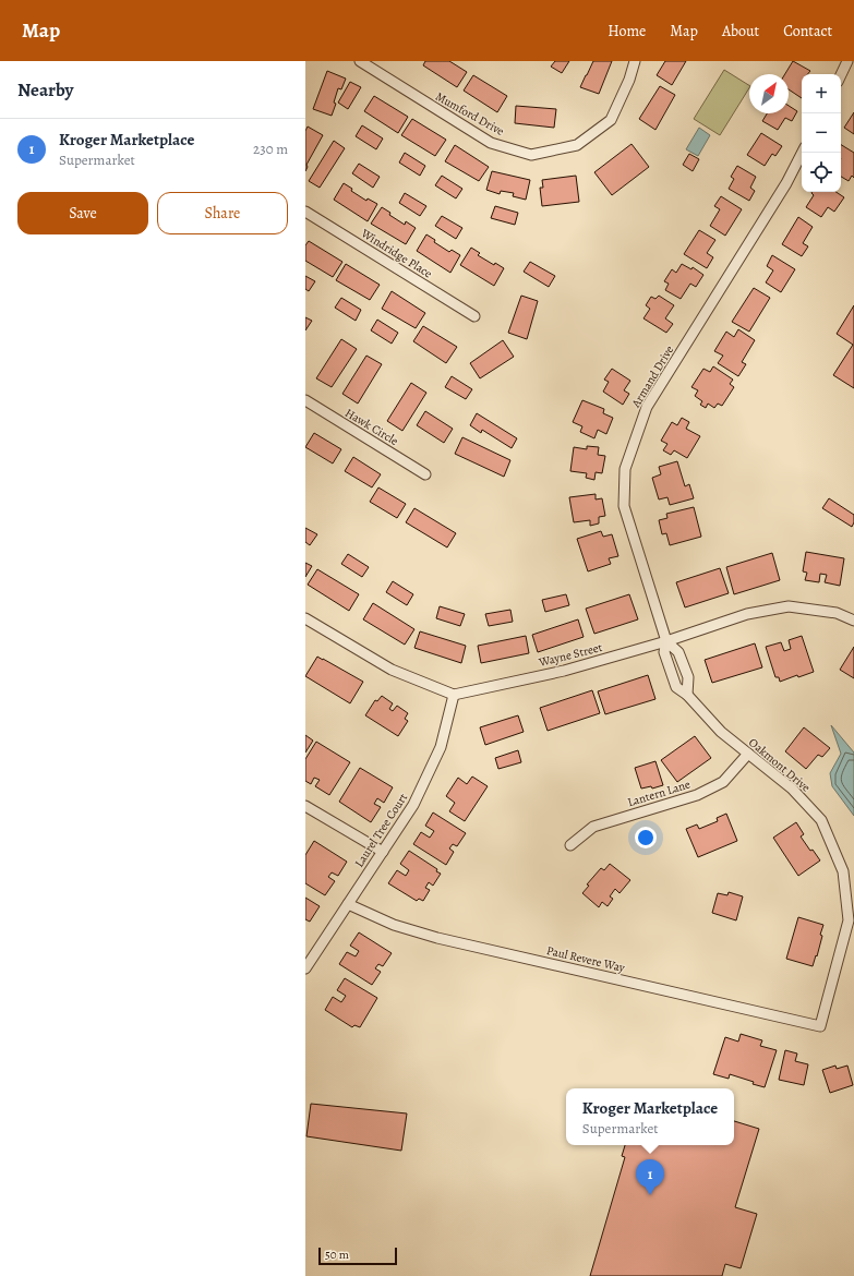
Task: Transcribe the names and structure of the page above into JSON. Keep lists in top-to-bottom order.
{
  "streets": {
    "street": [
      "Mumford Drive",
      "Windridge Place",
      "Armand Drive",
      "Hawk Circle",
      "Wayne Street",
      "Oakmont Drive",
      "Lantern Lane",
      "Laurel Tree Court",
      "Paul Revere Way"
    ]
  },
  "crossings": [
    ["Armand Drive", "Wayne Street"],
    ["Armand Drive", "Oakmont Drive"],
    ["Wayne Street", "Oakmont Drive"],
    ["Wayne Street", "Laurel Tree Court"],
    ["Oakmont Drive", "Lantern Lane"],
    ["Oakmont Drive", "Paul Revere Way"],
    ["Laurel Tree Court", "Paul Revere Way"]
  ],
  "scale_bar": "50 m",
  "north": "top right",
  "page": {
    "header": "Map",
    "nav": [
      "Home",
      "Map",
      "About",
      "Contact"
    ],
    "heading": "Nearby",
    "map_buttons": ["+", "−"],
    "list": [
      {
        "mark": "1",
        "name": "Kroger Marketplace",
        "note": "Supermarket",
        "value": "230 m"
      }
    ],
    "buttons": ["Save", "Share"],
    "popup": ["Kroger Marketplace", "Supermarket"],
    "pins": "1",
    "scale": "50 m"
  }
}
